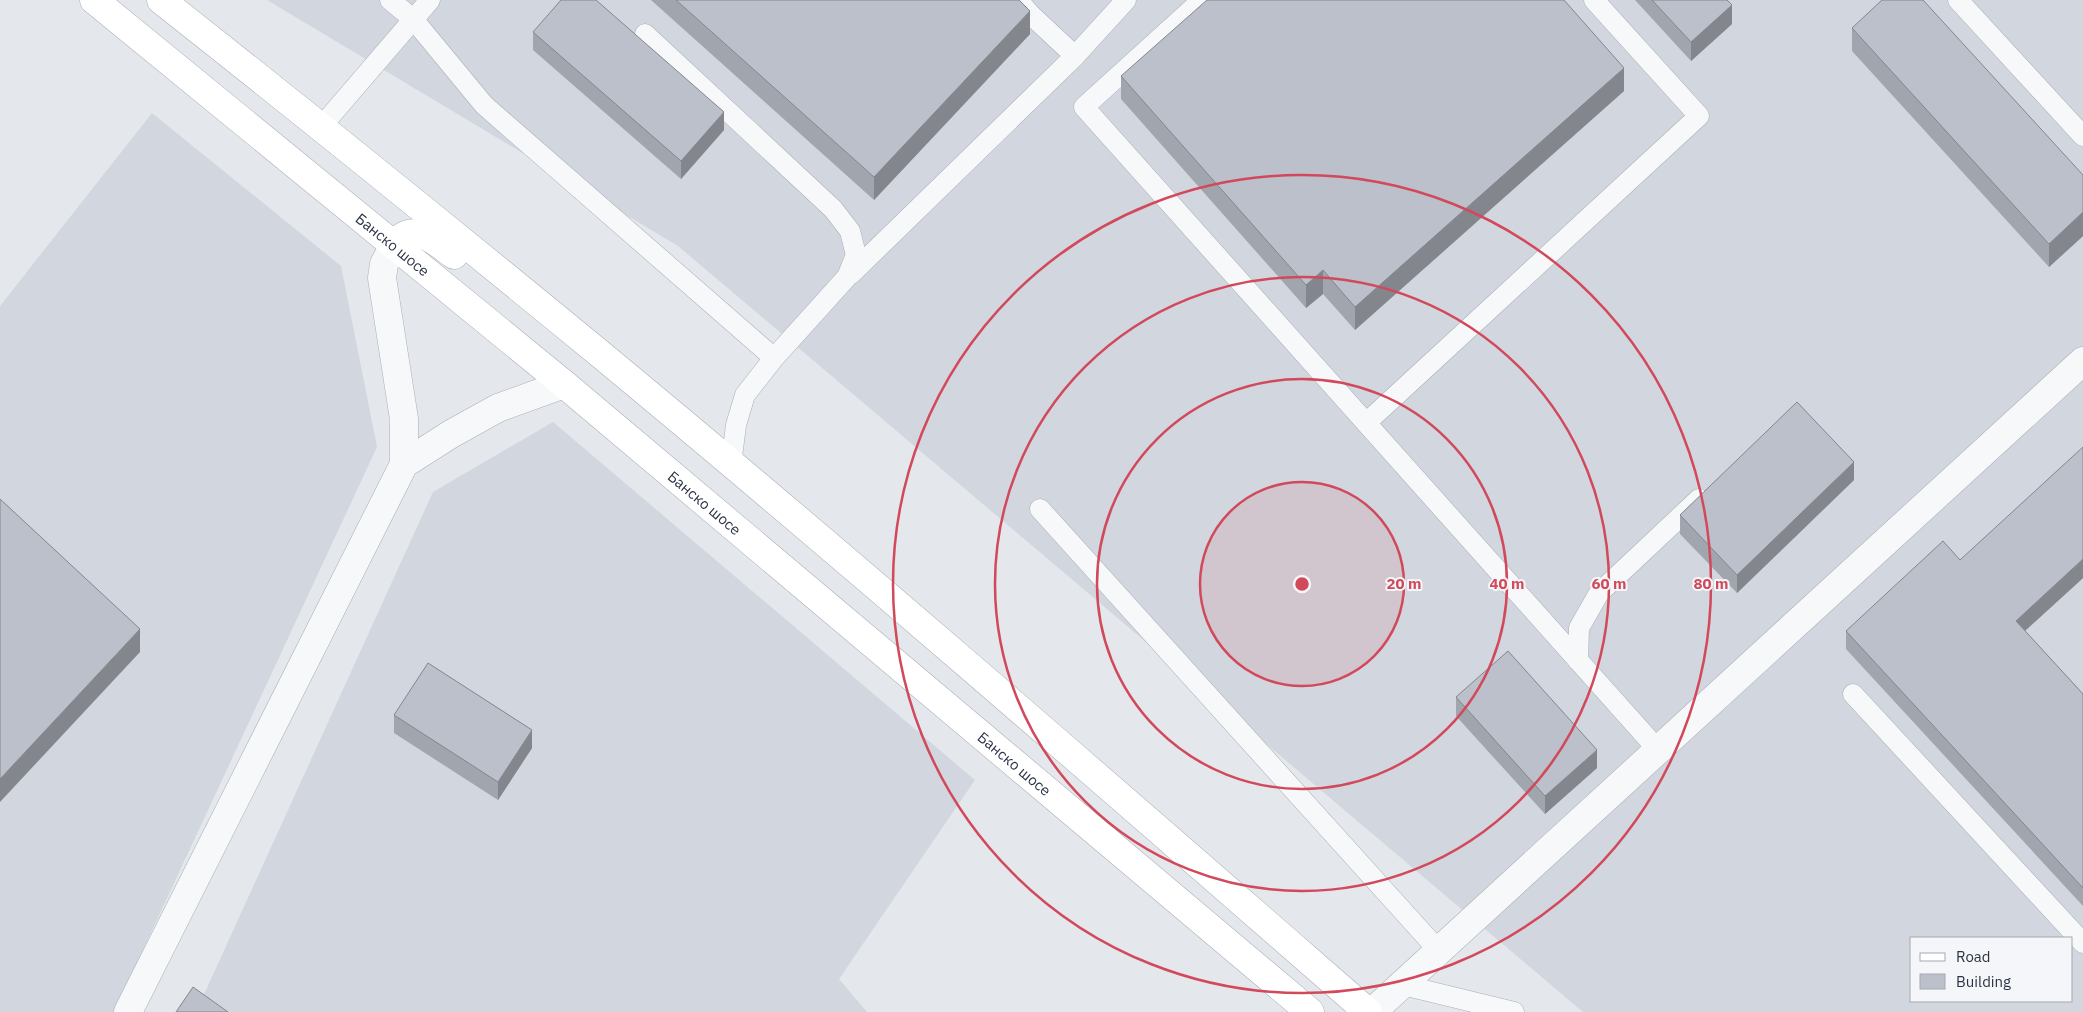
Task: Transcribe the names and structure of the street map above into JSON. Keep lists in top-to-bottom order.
{
  "streets": {
    "main road": ["Банско шосе"]
  },
  "legend": ["Road", "Building"],
  "rings": [
    "20 m",
    "40 m",
    "60 m",
    "80 m"
  ]
}
